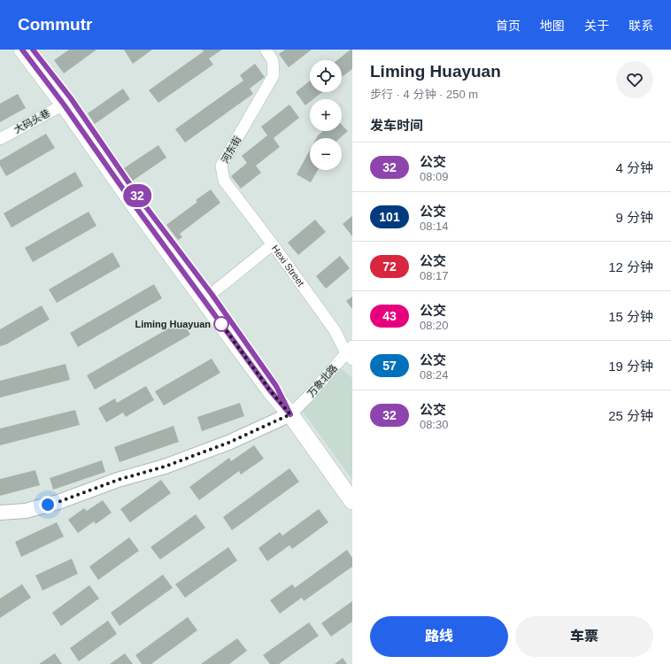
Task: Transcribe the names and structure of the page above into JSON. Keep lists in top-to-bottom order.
{
  "streets": {
    "street": [
      "大码头巷",
      "河东街",
      "Hexi Street",
      "万象北路"
    ]
  },
  "crossings": [
    ["河东街", "Hexi Street"],
    ["Hexi Street", "万象北路"]
  ],
  "places": ["Liming Huayuan"],
  "lines": ["bus line 32"],
  "page": {
    "header": "Commutr",
    "nav": [
      "首页",
      "地图",
      "关于",
      "联系"
    ],
    "on_map": "32",
    "heading": [
      ["Liming Huayuan", "步行 · 4 分钟 · 250 m"],
      "发车时间"
    ],
    "map_buttons": ["+", "−"],
    "list": [
      {
        "mark": "32",
        "name": "公交",
        "note": "08:09",
        "value": "4 分钟"
      },
      {
        "mark": "101",
        "name": "公交",
        "note": "08:14",
        "value": "9 分钟"
      },
      {
        "mark": "72",
        "name": "公交",
        "note": "08:17",
        "value": "12 分钟"
      },
      {
        "mark": "43",
        "name": "公交",
        "note": "08:20",
        "value": "15 分钟"
      },
      {
        "mark": "57",
        "name": "公交",
        "note": "08:24",
        "value": "19 分钟"
      },
      {
        "mark": "32",
        "name": "公交",
        "note": "08:30",
        "value": "25 分钟"
      }
    ],
    "buttons": ["路线", "车票"]
  }
}
